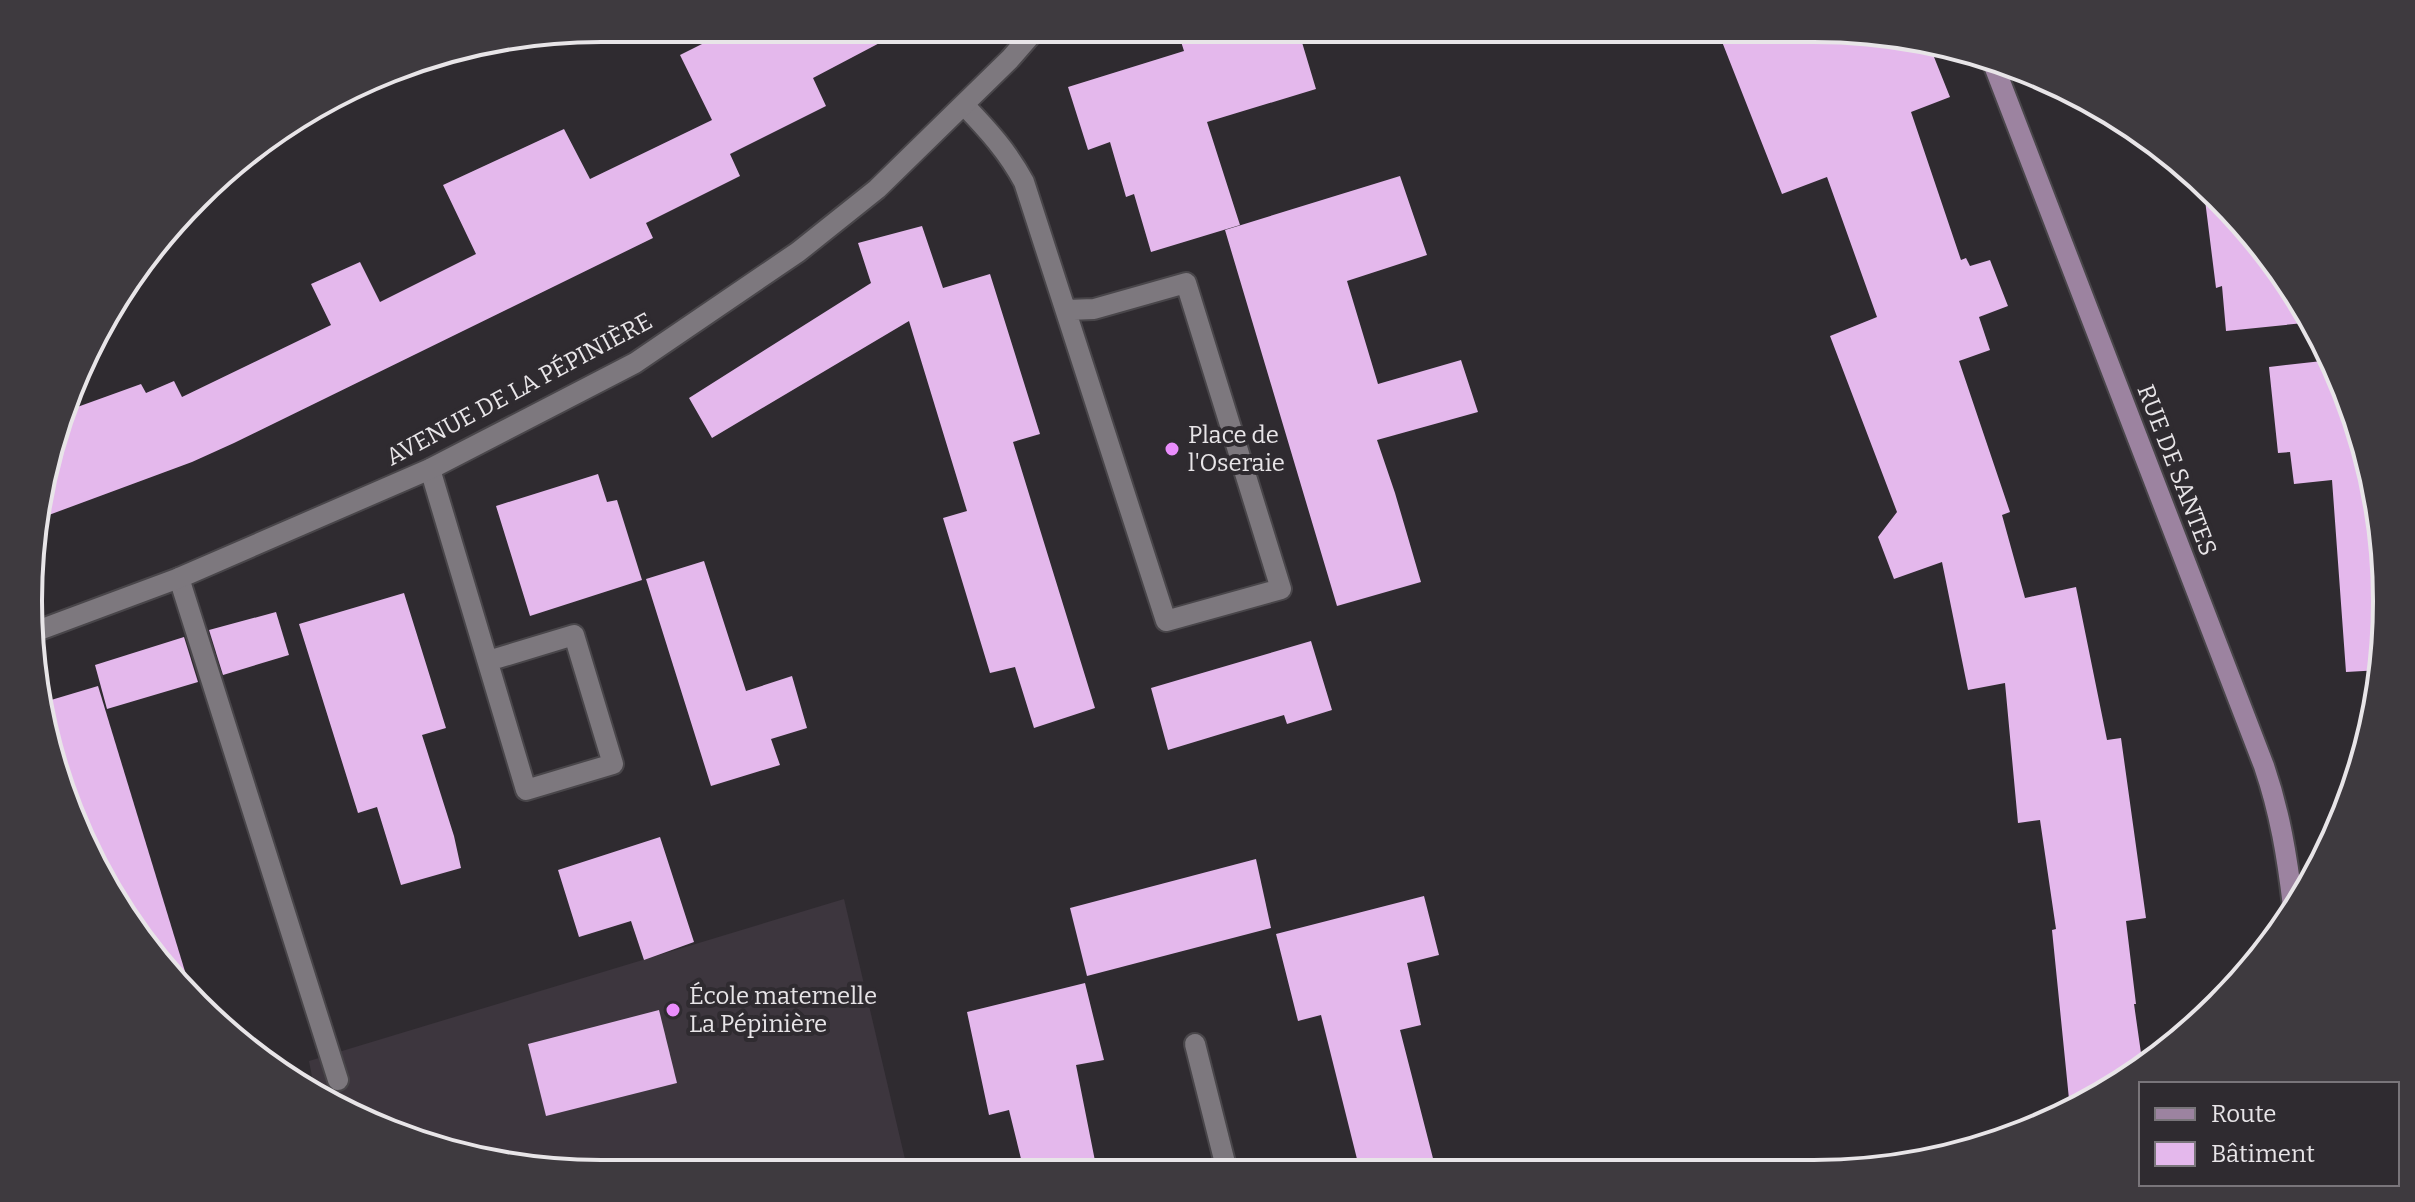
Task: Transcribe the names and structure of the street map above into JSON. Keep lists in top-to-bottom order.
{
  "streets": {
    "street": ["AVENUE DE LA PÉPINIÈRE", "RUE DE SANTES"]
  },
  "places": ["Place de l'Oseraie", "École maternelle La Pépinière"],
  "legend": ["Route", "Bâtiment"]
}
